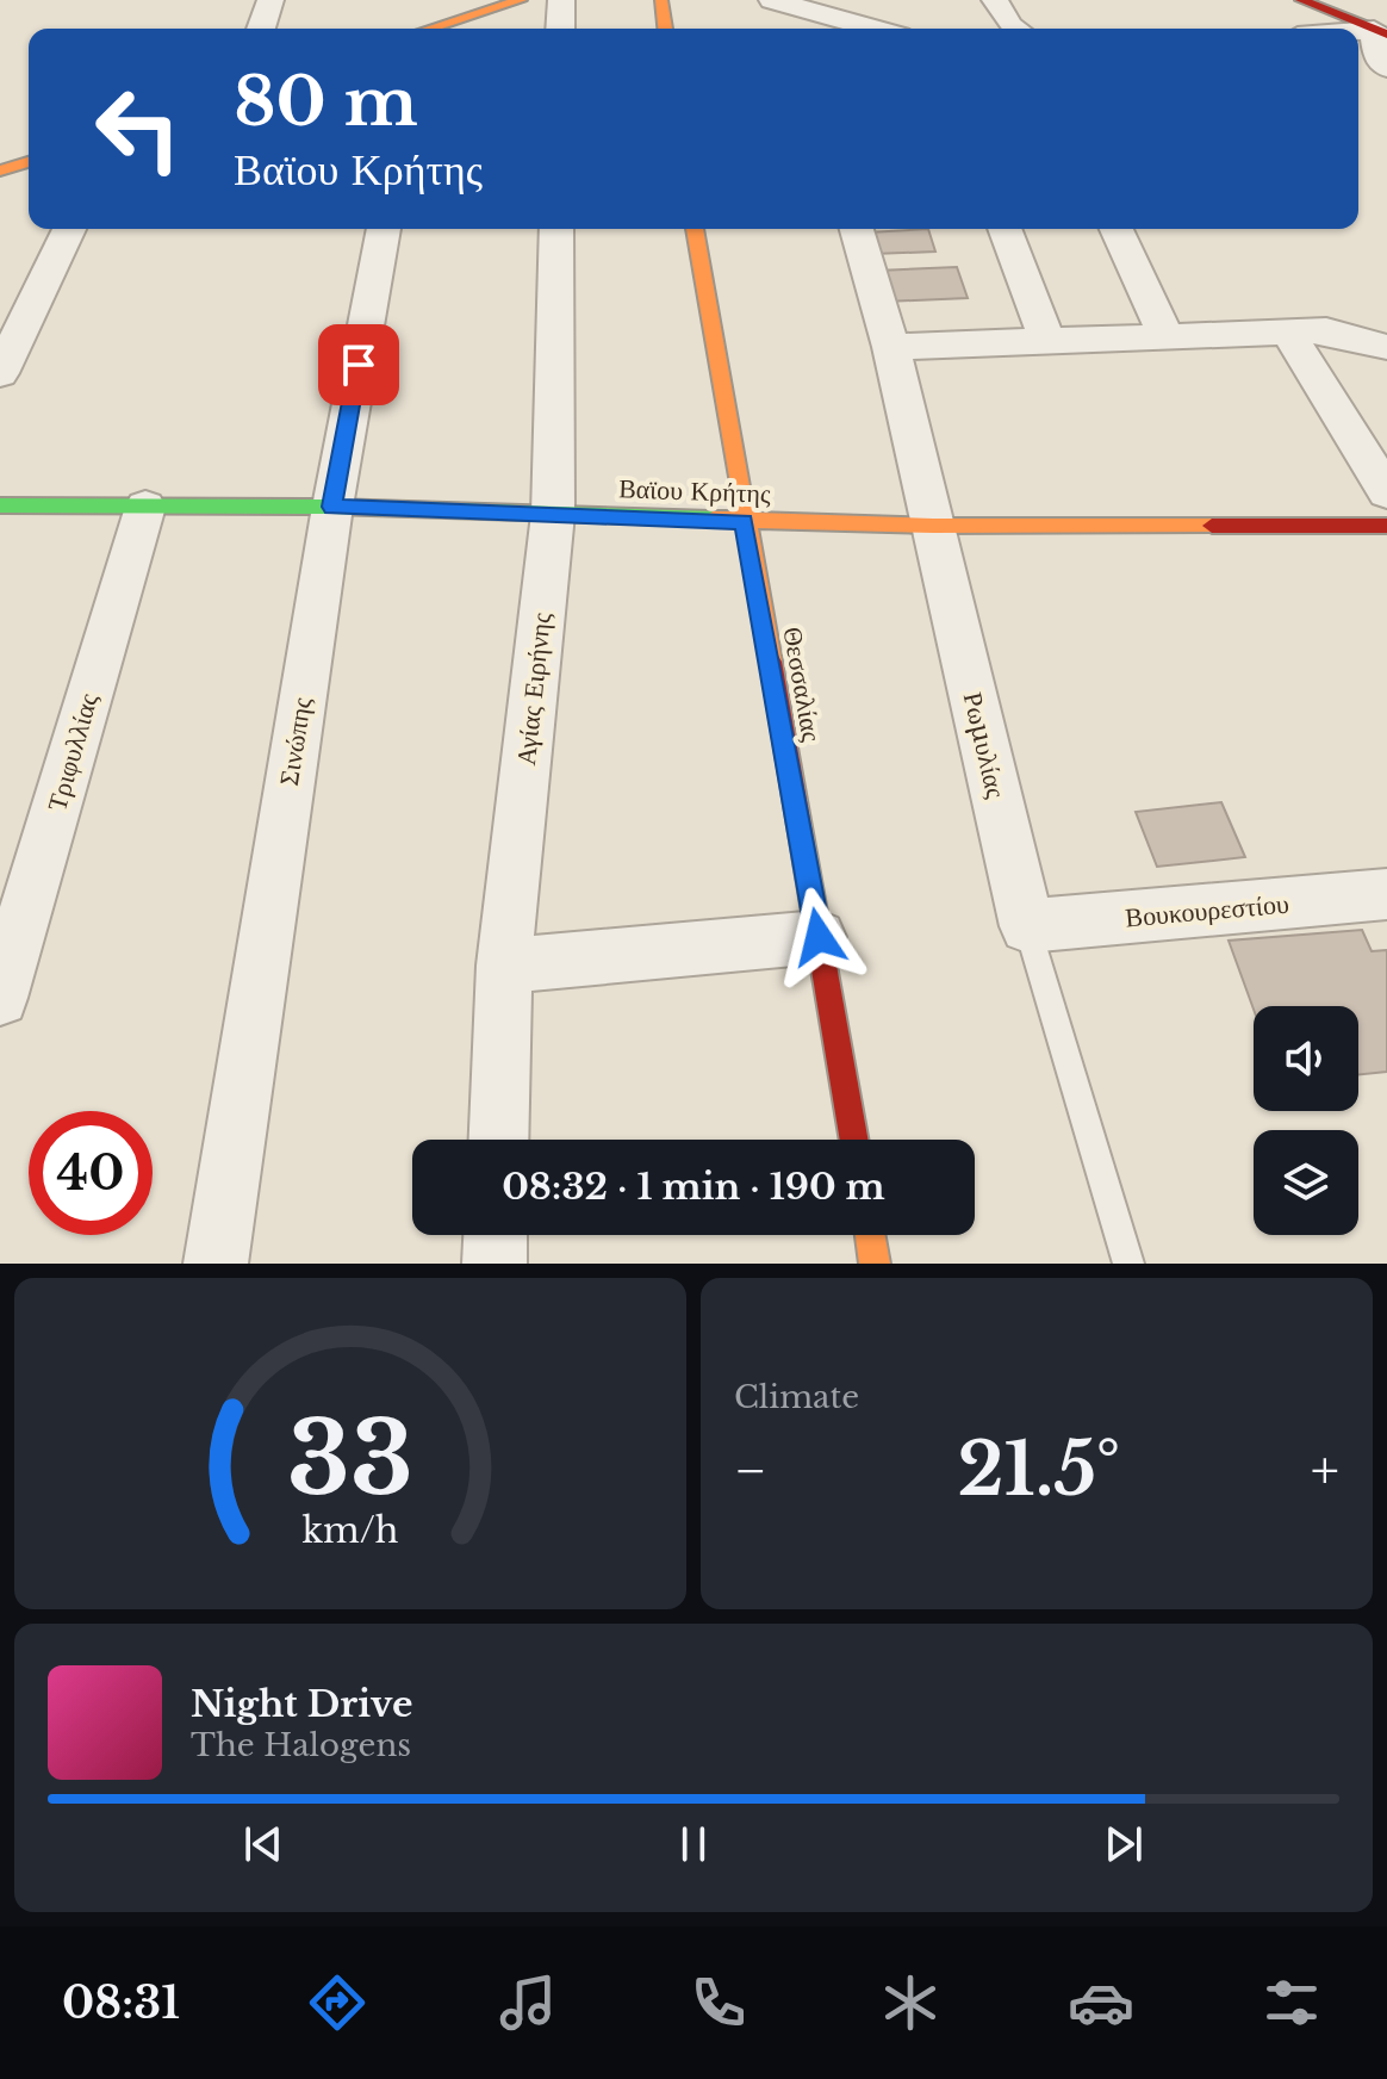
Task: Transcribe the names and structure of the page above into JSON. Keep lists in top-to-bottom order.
{
  "streets": {
    "street": [
      "Βαϊου Κρήτης",
      "Θεσσαλίας",
      "Αγίας Ειρήνης",
      "Σινώπης",
      "Ρωμυλίας",
      "Τριφυλλίας",
      "Βουκουρεστίου"
    ]
  },
  "crossings": [
    ["Βαϊου Κρήτης", "Θεσσαλίας"],
    ["Βαϊου Κρήτης", "Αγίας Ειρήνης"],
    ["Βαϊου Κρήτης", "Σινώπης"],
    ["Βαϊου Κρήτης", "Ρωμυλίας"],
    ["Βαϊου Κρήτης", "Τριφυλλίας"],
    ["Ρωμυλίας", "Βουκουρεστίου"]
  ],
  "page": {
    "turn": ["80 m", "Βαϊου Κρήτης"],
    "limit": "40",
    "trip": "08:32 · 1 min · 190 m",
    "tile": "Climate",
    "heat": ["−", "21.5°", "+"],
    "song": ["Night Drive", "The Halogens"],
    "tabs": "08:31",
    "gauge": ["33", "km/h"]
  }
}
